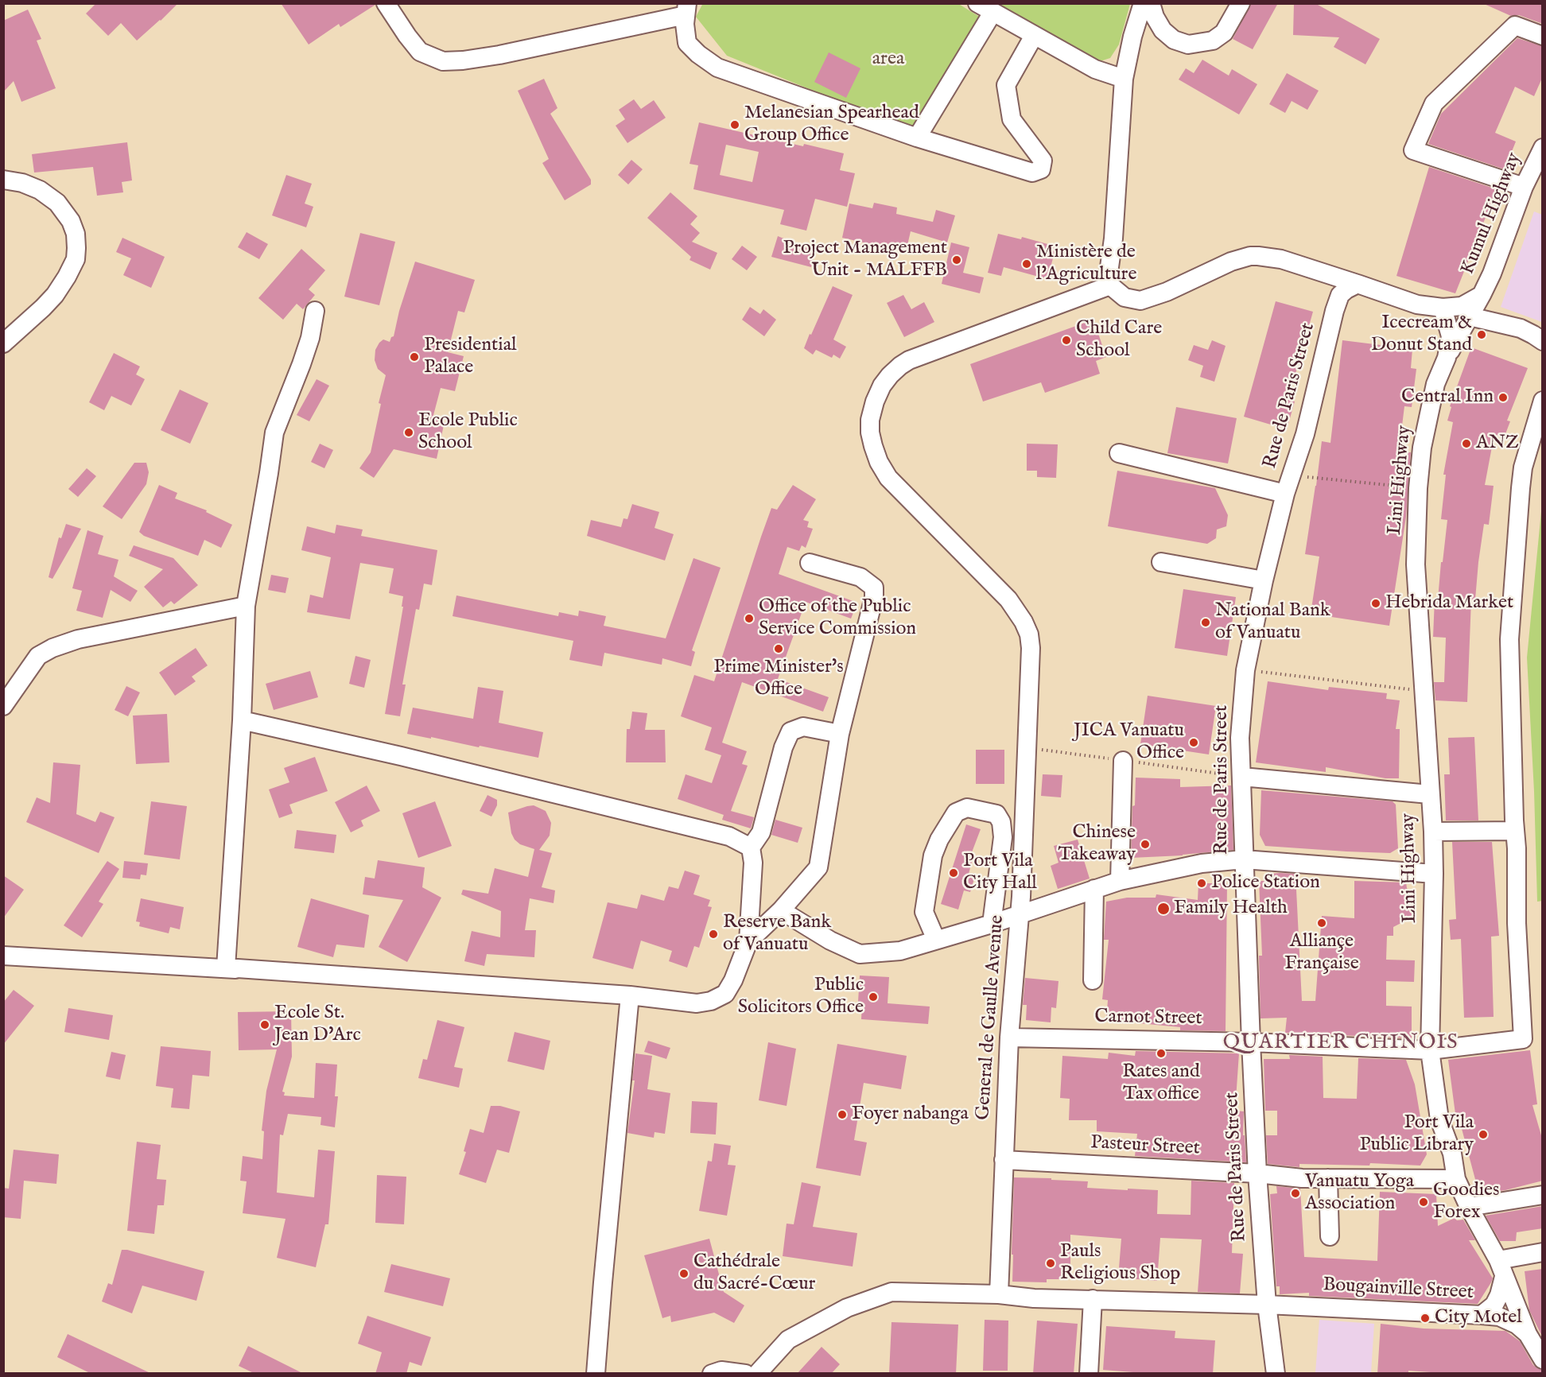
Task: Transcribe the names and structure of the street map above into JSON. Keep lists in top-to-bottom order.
{
  "streets": {
    "street": [
      "Kumul Highway",
      "Rue de Paris Street",
      "Lini Highway",
      "General de Gaulle Avenue",
      "Carnot Street",
      "Pasteur Street",
      "Bougainville Street"
    ]
  },
  "crossings": [
    ["Kumul Highway", "Lini Highway"],
    ["Rue de Paris Street", "Carnot Street"],
    ["Rue de Paris Street", "Pasteur Street"],
    ["Rue de Paris Street", "Bougainville Street"],
    ["Lini Highway", "Carnot Street"],
    ["Lini Highway", "Pasteur Street"],
    ["Lini Highway", "Bougainville Street"],
    ["General de Gaulle Avenue", "Carnot Street"],
    ["General de Gaulle Avenue", "Pasteur Street"],
    ["General de Gaulle Avenue", "Bougainville Street"]
  ],
  "districts": ["QUARTIER CHINOIS"],
  "parks": ["area"],
  "places": [
    "Melanesian Spearhead Group Office",
    "Project Management Unit - MALFFB",
    "Ministère de l'Agriculture",
    "Icecream & Donut Stand",
    "Child Care School",
    "Presidential Palace",
    "Central Inn",
    "Ecole Public School",
    "ANZ",
    "Hebrida Market",
    "Office of the Public Service Commission",
    "National Bank of Vanuatu",
    "Prime Minister's Office",
    "JICA Vanuatu Office",
    "Chinese Takeaway",
    "Port Vila City Hall",
    "Police Station",
    "Family Health",
    "Alliançe Française",
    "Reserve Bank of Vanuatu",
    "Public Solicitors Office",
    "Ecole St. Jean D'Arc",
    "Rates and Tax office",
    "Foyer nabanga",
    "Port Vila Public Library",
    "Vanuatu Yoga Association",
    "Goodies Forex",
    "Pauls Religious Shop",
    "Cathédrale du Sacré-Cœur",
    "City Motel"
  ]
}
